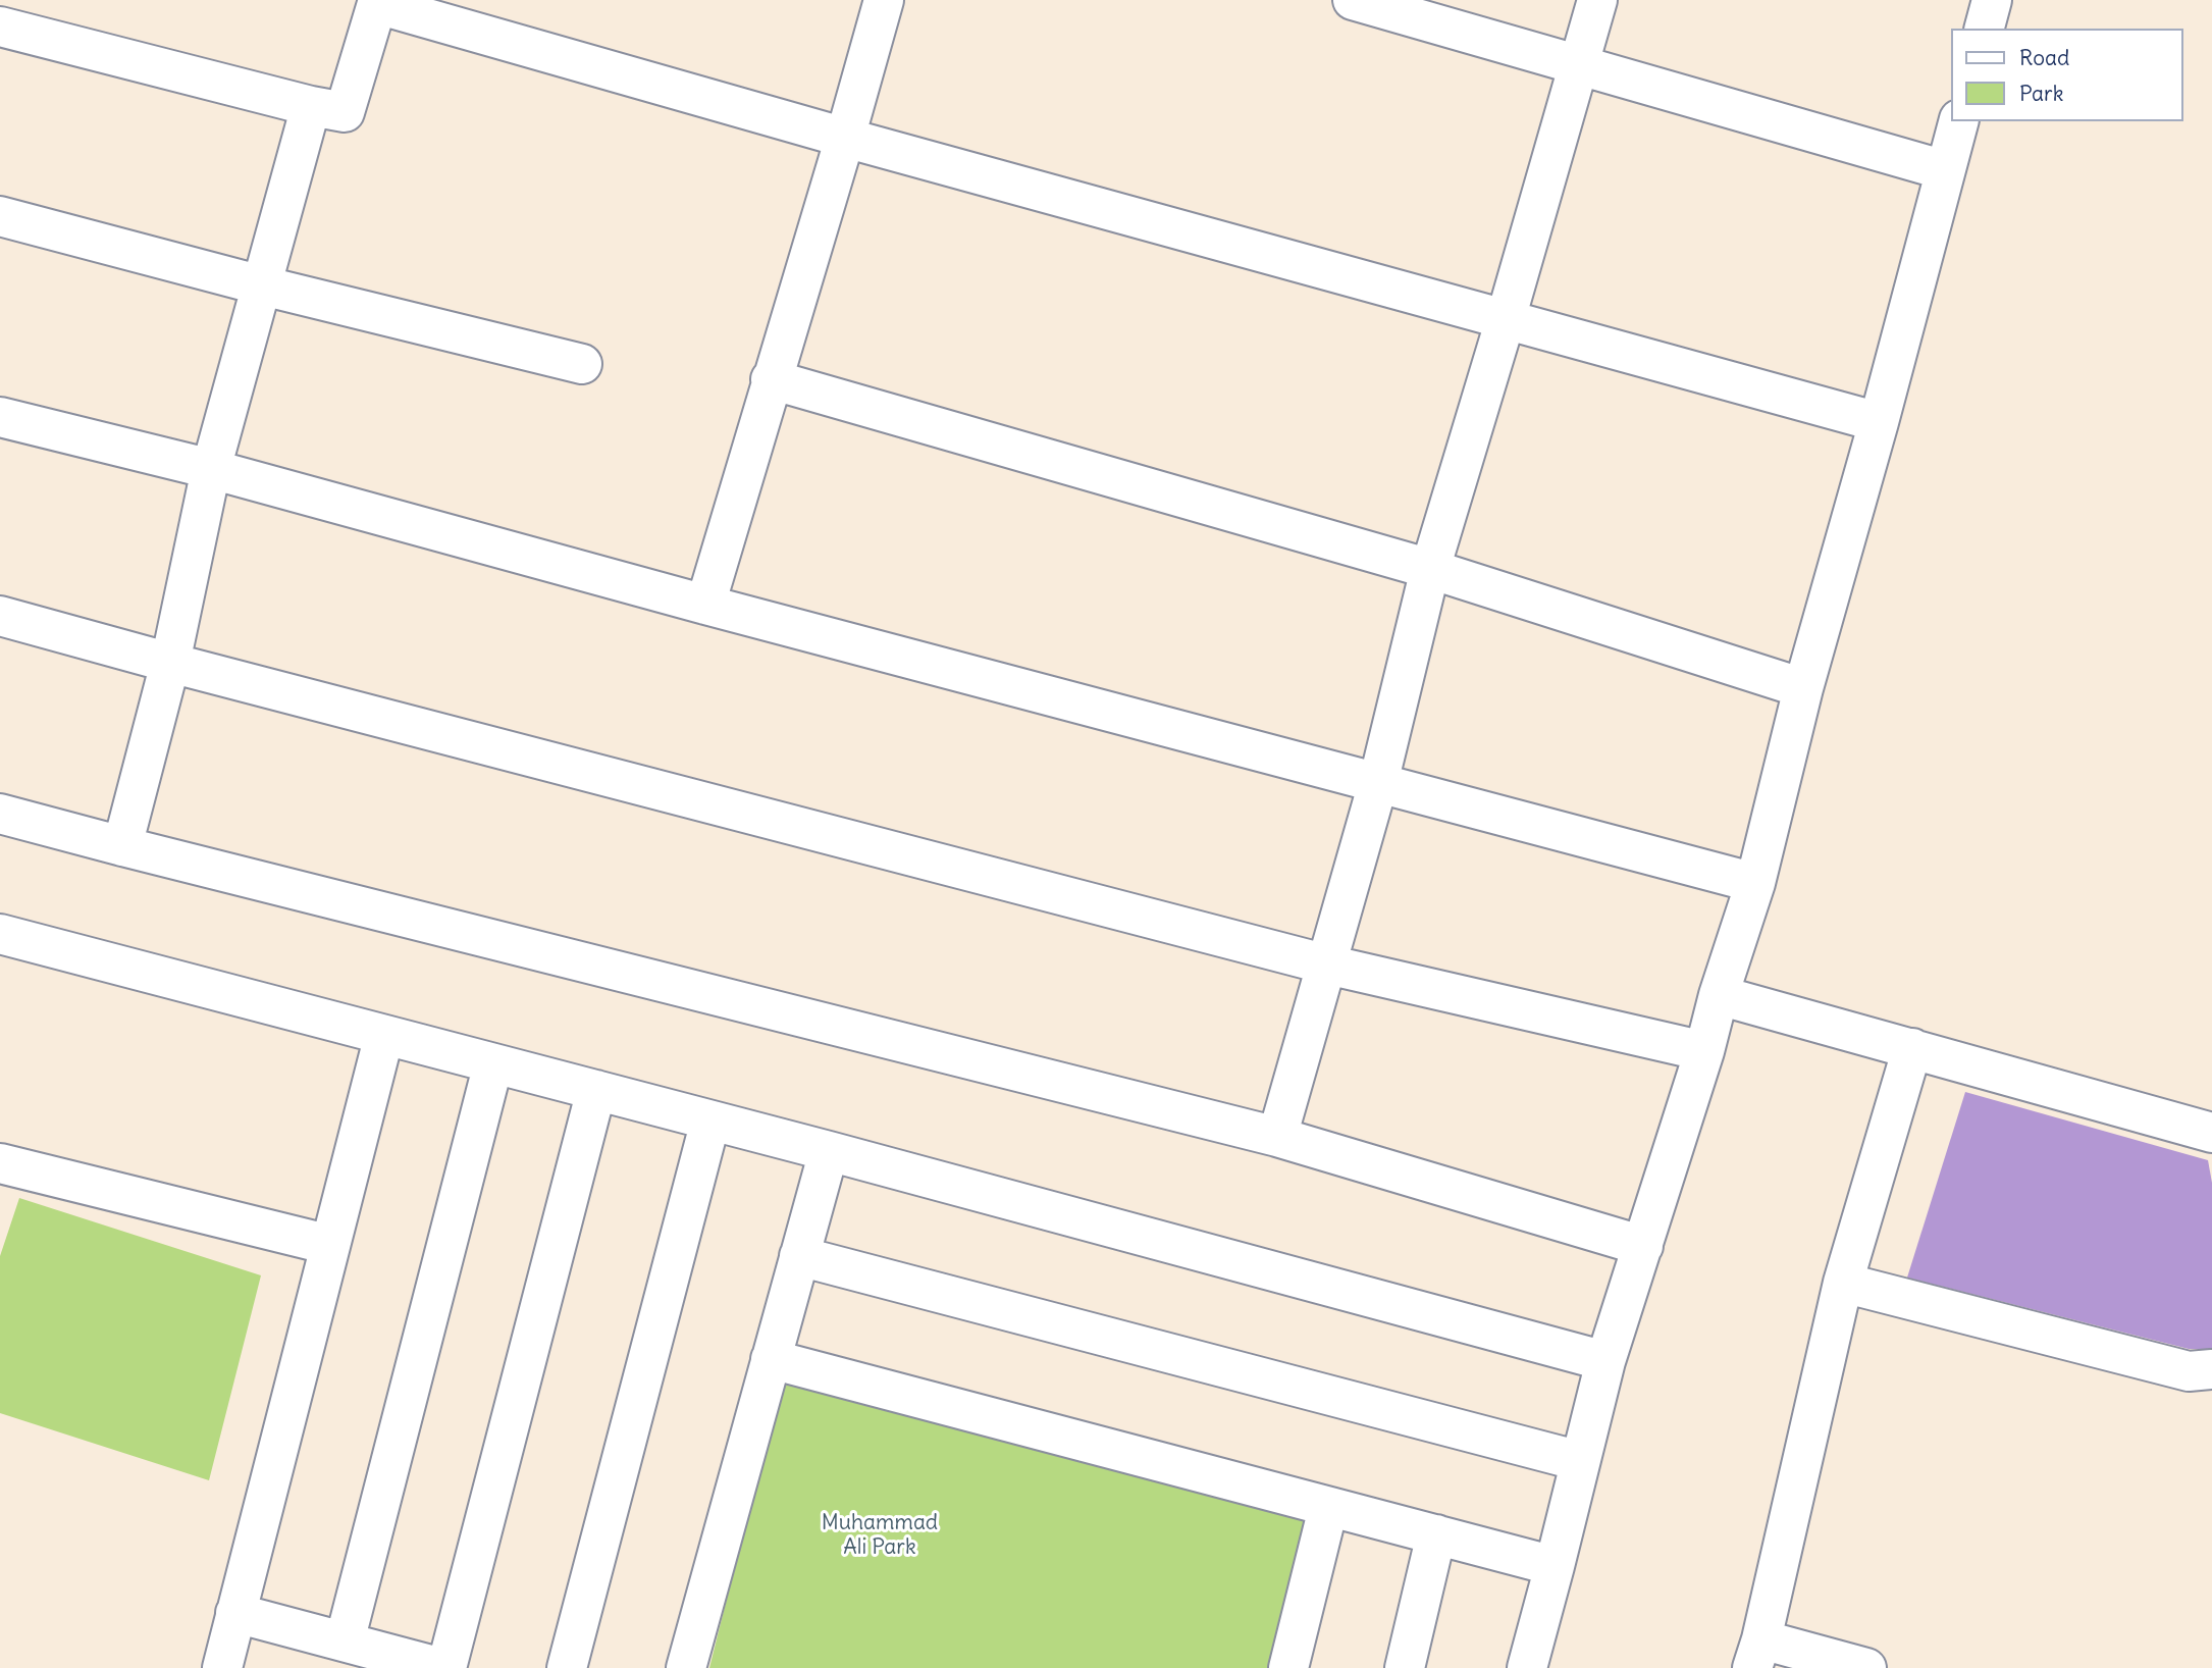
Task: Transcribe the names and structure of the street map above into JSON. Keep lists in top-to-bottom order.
{
  "parks": ["Muhammad Ali Park"],
  "legend": ["Road", "Park"]
}
